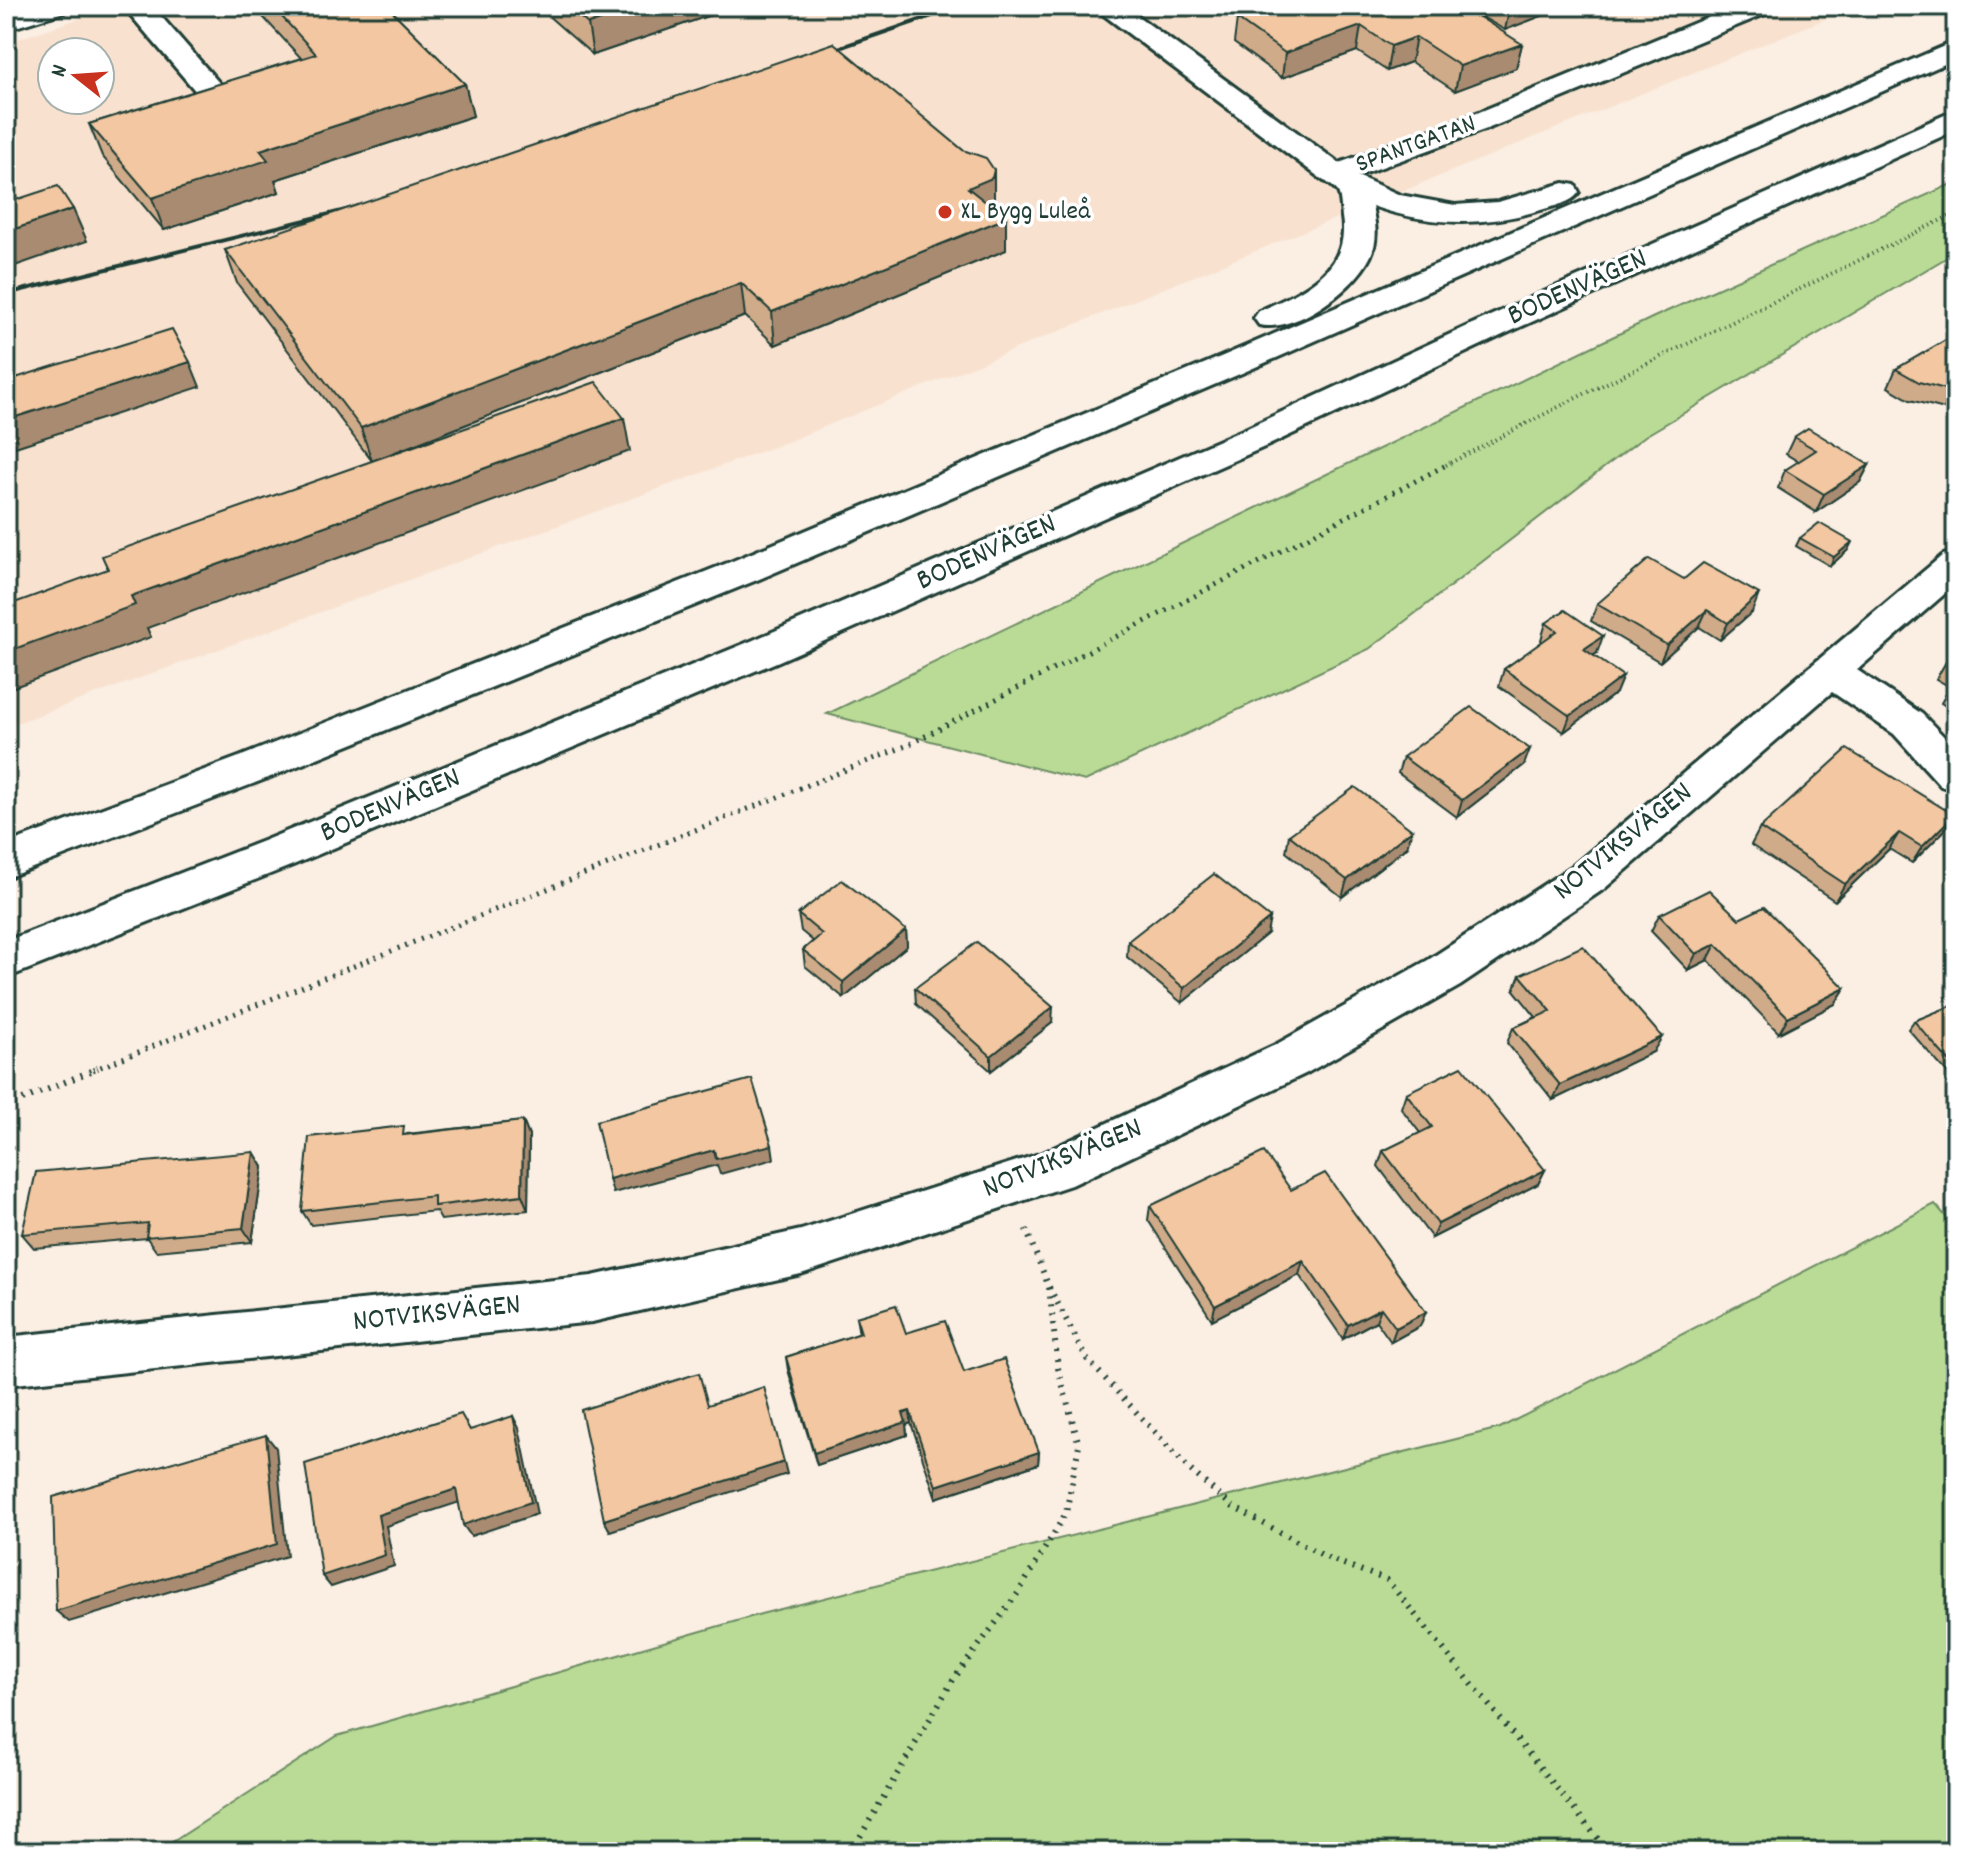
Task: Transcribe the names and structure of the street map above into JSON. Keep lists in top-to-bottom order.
{
  "streets": {
    "main road": ["SPANTGATAN", "BODENVÄGEN", "NOTVIKSVÄGEN"]
  },
  "places": ["XL Bygg Luleå"],
  "north": "left"
}
